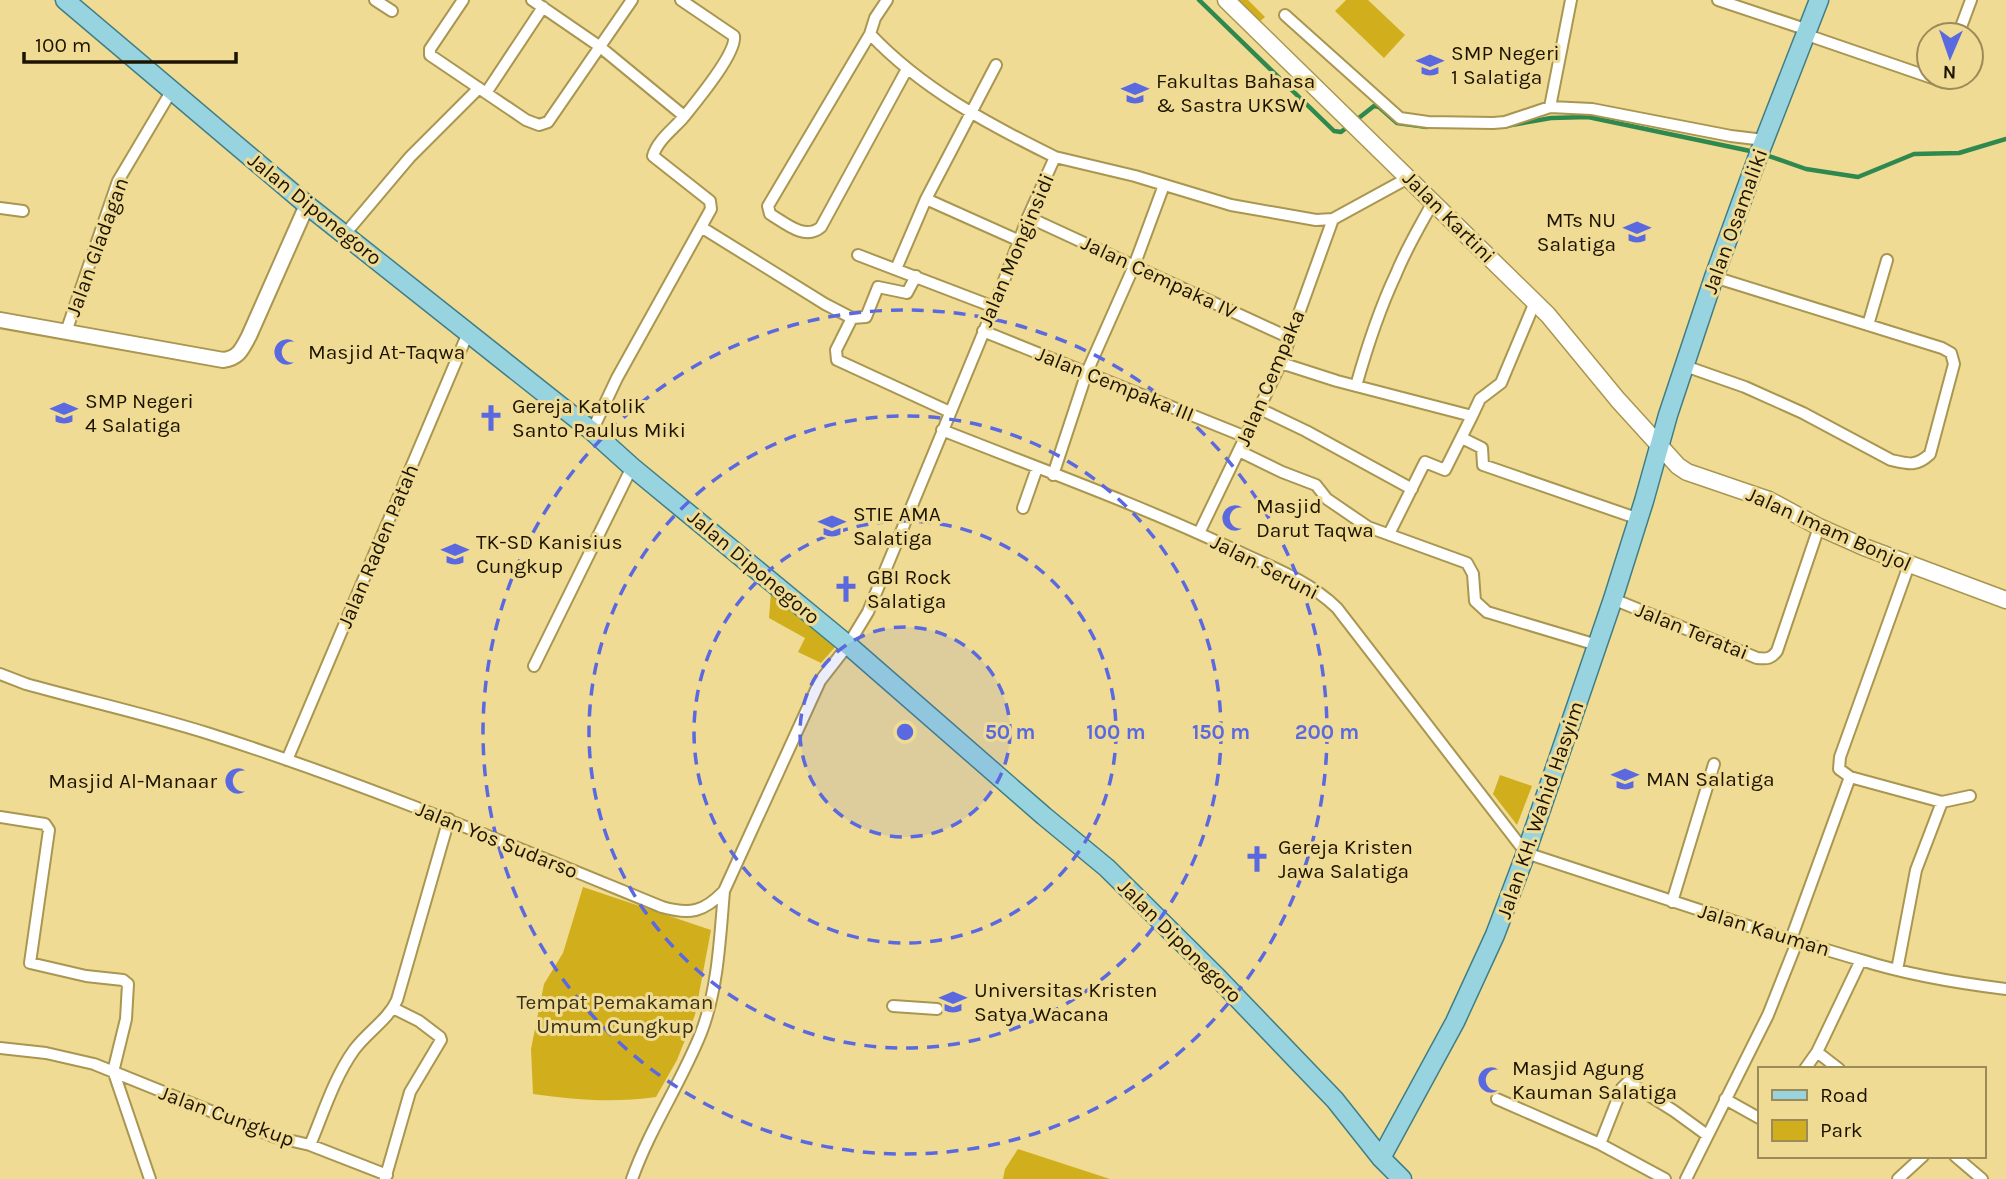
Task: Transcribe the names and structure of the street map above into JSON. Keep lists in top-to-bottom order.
{
  "streets": {
    "main road": [
      "Jalan Diponegoro",
      "Jalan Kartini",
      "Jalan Osamaliki",
      "Jalan Imam Bonjol",
      "Jalan KH. Wahid Hasyim"
    ],
    "street": [
      "Jalan Gladagan",
      "Jalan Monginsidi",
      "Jalan Cempaka IV",
      "Jalan Cempaka",
      "Jalan Cempaka III",
      "Jalan Raden Patah",
      "Jalan Seruni",
      "Jalan Teratai",
      "Jalan Yos Sudarso",
      "Jalan Kauman",
      "Jalan Cungkup"
    ]
  },
  "crossings": [
    ["Jalan Diponegoro", "Jalan Gladagan"],
    ["Jalan Diponegoro", "Jalan Monginsidi"],
    ["Jalan Diponegoro", "Jalan Raden Patah"],
    ["Jalan Diponegoro", "Jalan KH. Wahid Hasyim"],
    ["Jalan Kartini", "Jalan Osamaliki"],
    ["Jalan Kartini", "Jalan Imam Bonjol"],
    ["Jalan Kartini", "Jalan KH. Wahid Hasyim"],
    ["Jalan Osamaliki", "Jalan Imam Bonjol"],
    ["Jalan Osamaliki", "Jalan KH. Wahid Hasyim"],
    ["Jalan Monginsidi", "Jalan Cempaka IV"],
    ["Jalan Monginsidi", "Jalan Cempaka"],
    ["Jalan Monginsidi", "Jalan Cempaka III"],
    ["Jalan Monginsidi", "Jalan Seruni"],
    ["Jalan Cempaka IV", "Jalan Cempaka"],
    ["Jalan Cempaka", "Jalan Cempaka III"],
    ["Jalan Cempaka", "Jalan Seruni"],
    ["Jalan Imam Bonjol", "Jalan Teratai"],
    ["Jalan Imam Bonjol", "Jalan KH. Wahid Hasyim"],
    ["Jalan Raden Patah", "Jalan Yos Sudarso"],
    ["Jalan Seruni", "Jalan KH. Wahid Hasyim"],
    ["Jalan Seruni", "Jalan Kauman"],
    ["Jalan Teratai", "Jalan KH. Wahid Hasyim"],
    ["Jalan KH. Wahid Hasyim", "Jalan Kauman"],
    ["Jalan Yos Sudarso", "Jalan Cungkup"]
  ],
  "parks": ["Tempat Pemakaman Umum Cungkup"],
  "places": {
    "school or university": [
      "SMP Negeri 1 Salatiga",
      "Fakultas Bahasa & Sastra UKSW",
      "MTs NU Salatiga",
      "SMP Negeri 4 Salatiga",
      "STIE AMA Salatiga",
      "TK-SD Kanisius Cungkup",
      "MAN Salatiga",
      "Universitas Kristen Satya Wacana"
    ],
    "mosque": [
      "Masjid At-Taqwa",
      "Masjid Darut Taqwa",
      "Masjid Al-Manaar",
      "Masjid Agung Kauman Salatiga"
    ],
    "church": ["Gereja Katolik Santo Paulus Miki", "GBI Rock Salatiga", "Gereja Kristen Jawa Salatiga"]
  },
  "legend": ["Road", "Park"],
  "scale_bar": "100 m",
  "north": "bottom",
  "rings": [
    "50 m",
    "100 m",
    "150 m",
    "200 m"
  ]
}
